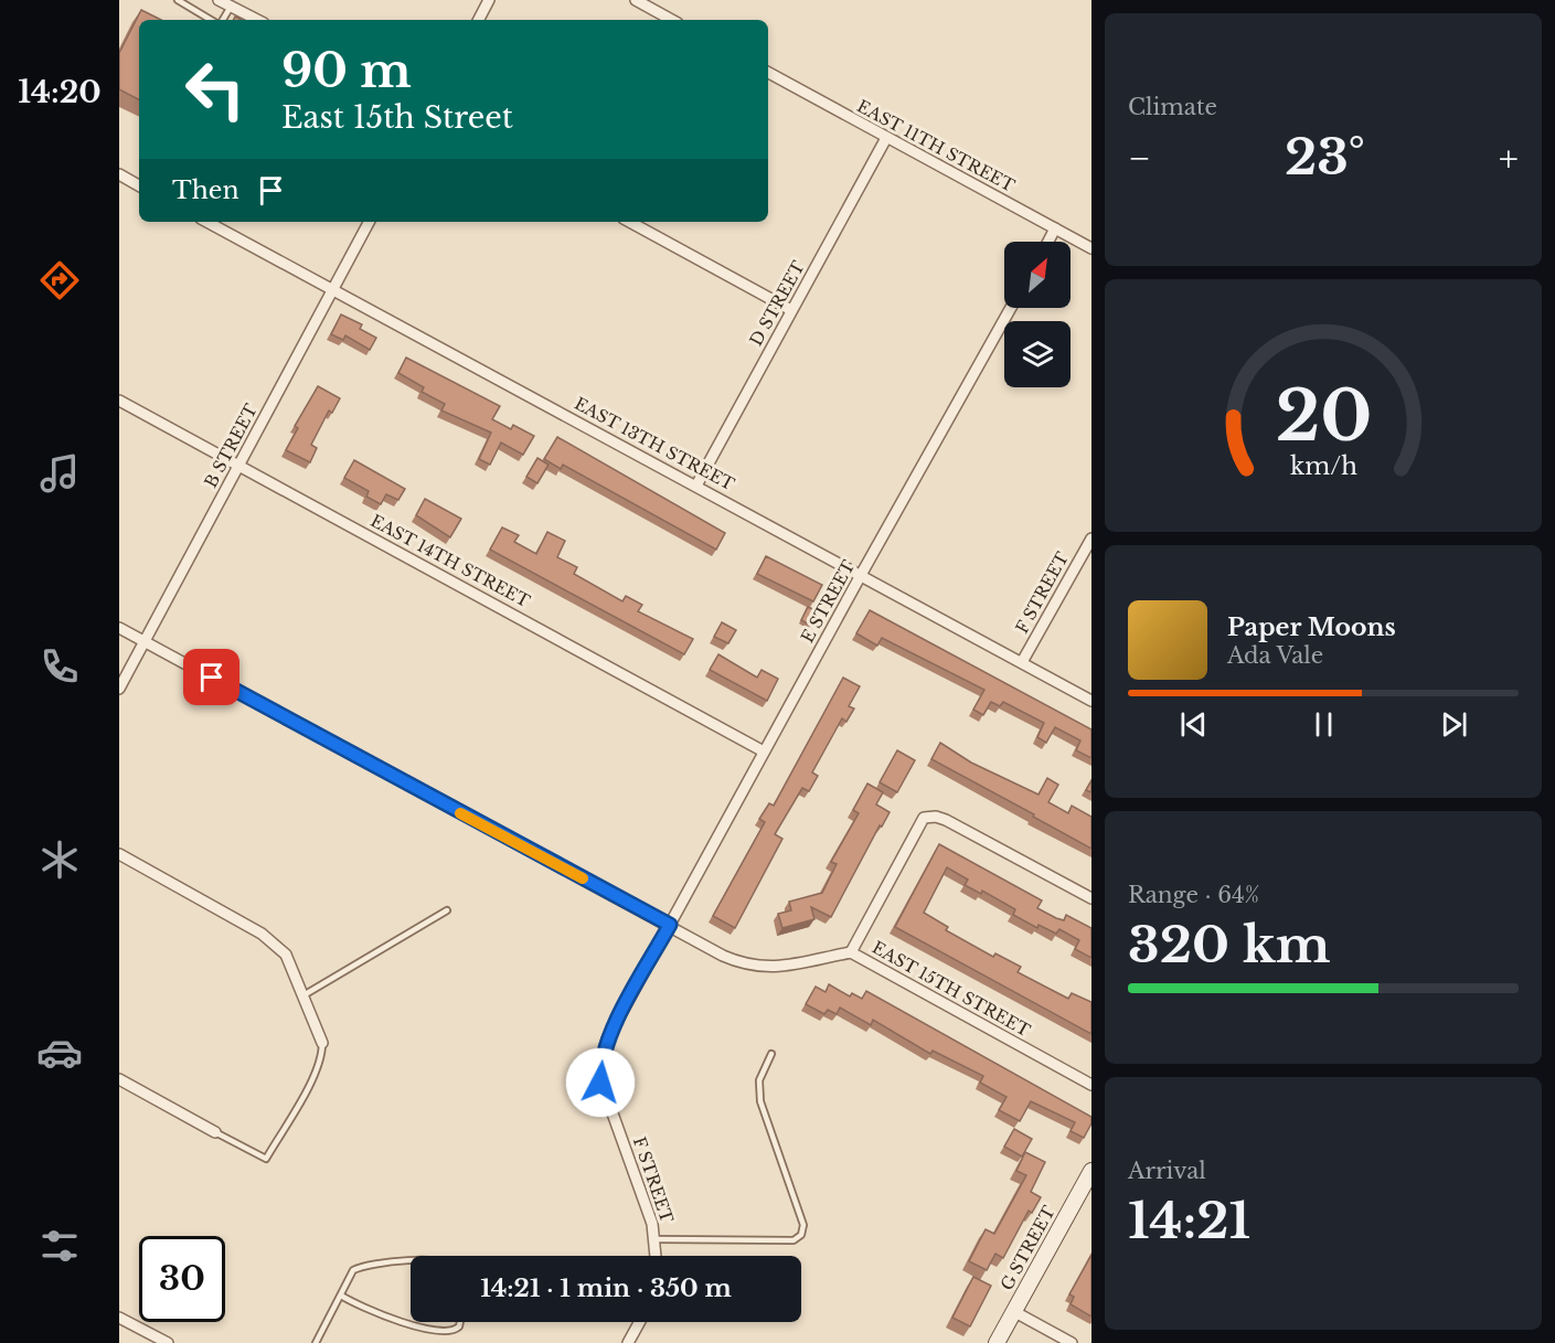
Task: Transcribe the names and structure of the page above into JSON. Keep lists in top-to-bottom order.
{
  "streets": {
    "main road": ["G STREET"],
    "street": [
      "EAST 11TH STREET",
      "D STREET",
      "EAST 13TH STREET",
      "B STREET",
      "EAST 14TH STREET",
      "F STREET",
      "E STREET",
      "EAST 15TH STREET"
    ]
  },
  "crossings": [
    ["EAST 11TH STREET", "D STREET"],
    ["D STREET", "EAST 13TH STREET"],
    ["EAST 13TH STREET", "B STREET"],
    ["EAST 13TH STREET", "F STREET"],
    ["EAST 13TH STREET", "E STREET"],
    ["B STREET", "EAST 14TH STREET"],
    ["B STREET", "EAST 15TH STREET"],
    ["EAST 14TH STREET", "E STREET"],
    ["F STREET", "E STREET"],
    ["F STREET", "EAST 15TH STREET"],
    ["E STREET", "EAST 15TH STREET"]
  ],
  "north": "top right",
  "page": {
    "tabs": "14:20",
    "tile": [
      "Climate",
      ["Range · 64%", "320 km"],
      ["Arrival", "14:21"]
    ],
    "turn": ["90 m", "East 15th Street"],
    "heat": ["−", "23°", "+"],
    "then": "Then",
    "song": ["Paper Moons", "Ada Vale"],
    "limit": "30",
    "trip": "14:21 · 1 min · 350 m",
    "gauge": ["20", "km/h"]
  }
}
